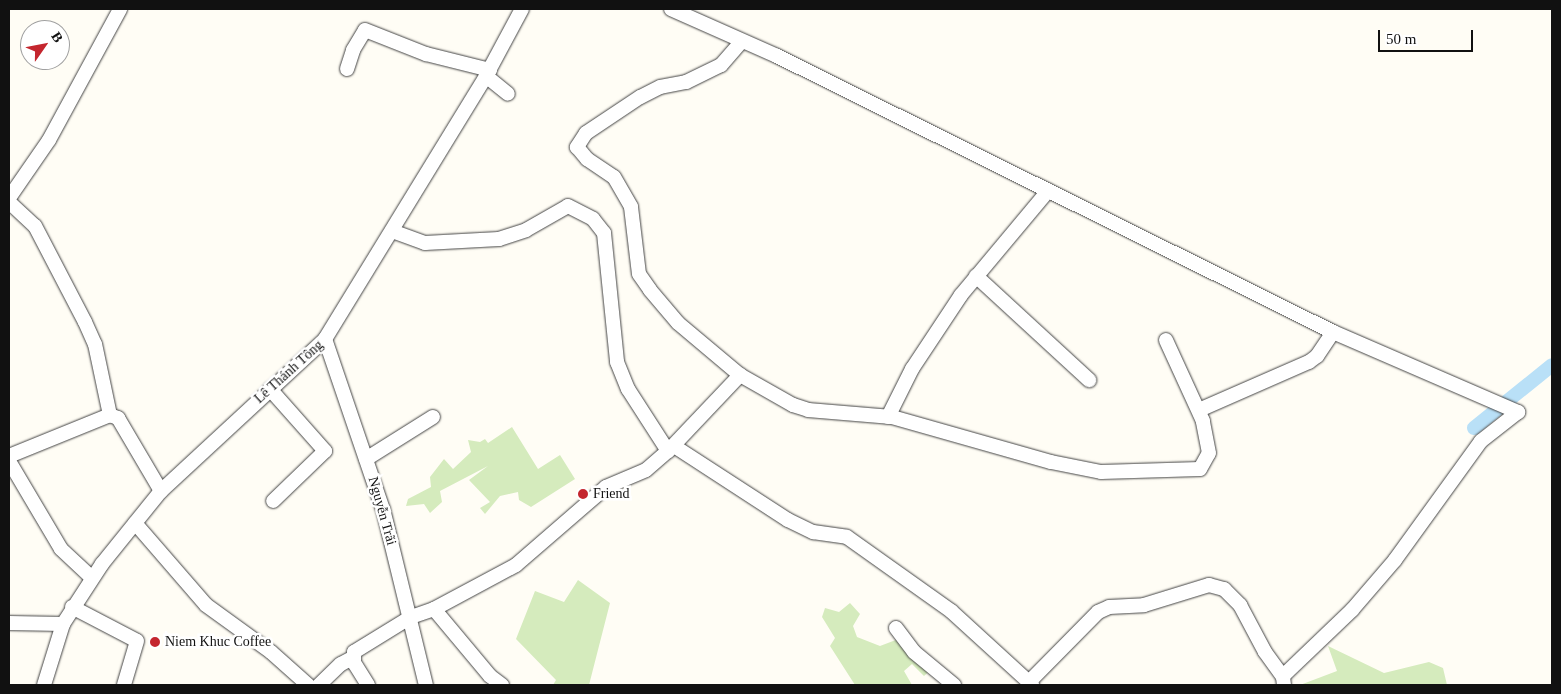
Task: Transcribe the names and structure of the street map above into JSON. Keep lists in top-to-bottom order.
{
  "streets": {
    "street": ["Lê Thánh Tông", "Nguyễn Trãi"]
  },
  "crossings": [
    ["Lê Thánh Tông", "Nguyễn Trãi"]
  ],
  "places": ["Friend", "Niem Khuc Coffee"],
  "scale_bar": "50 m",
  "north": "top right"
}
